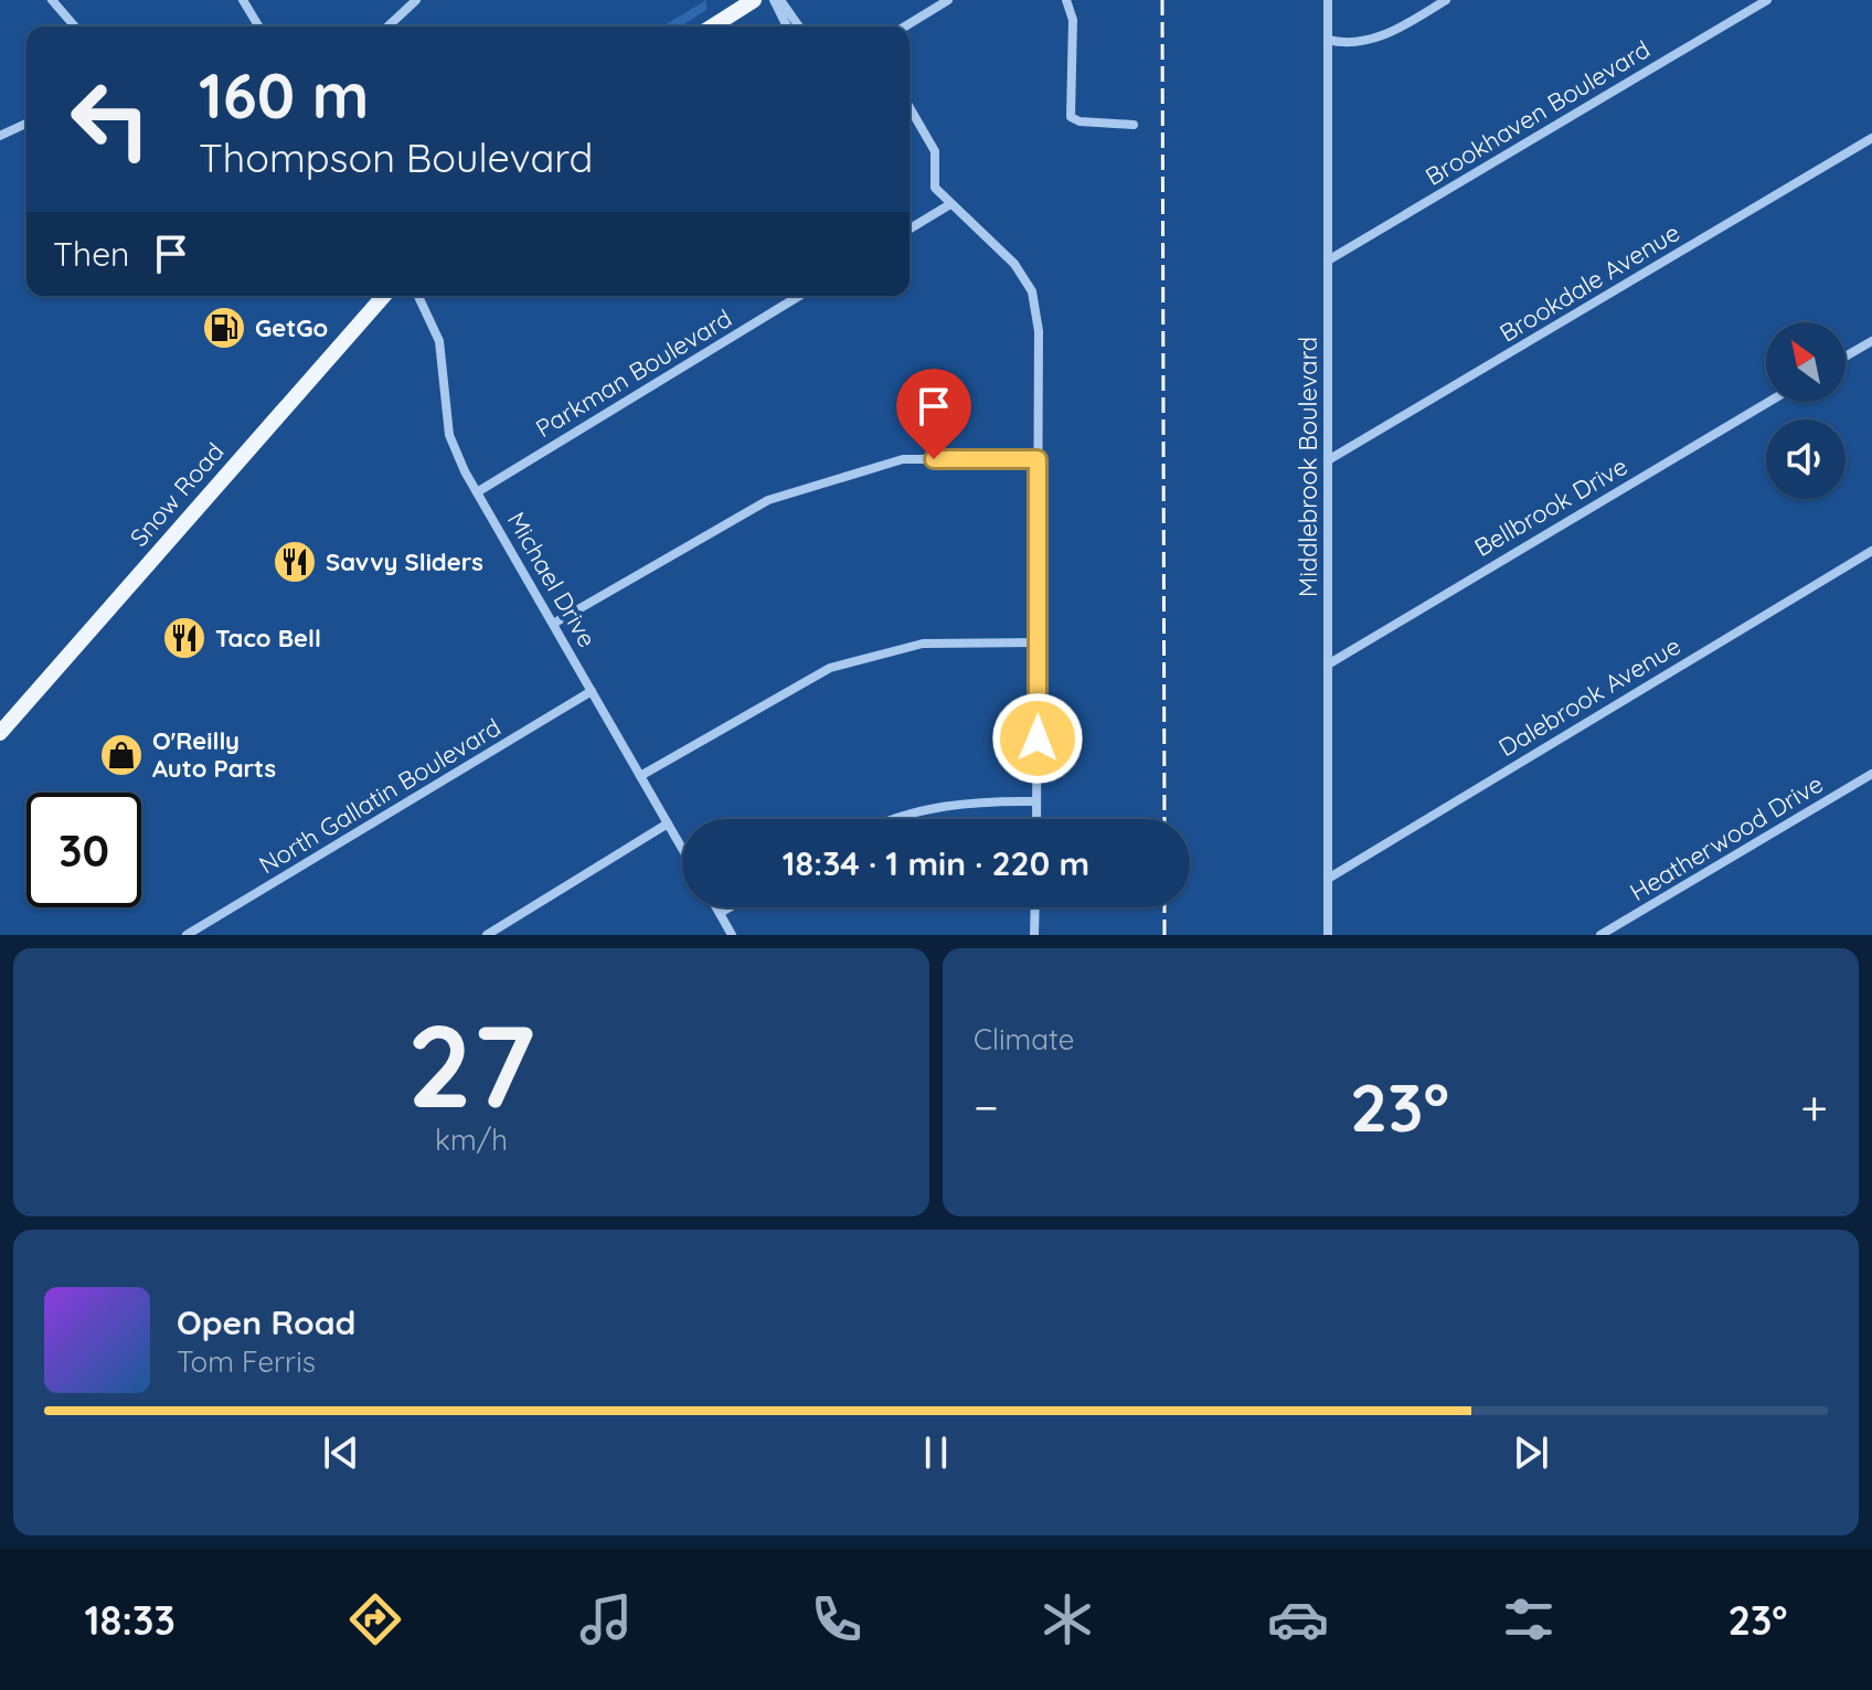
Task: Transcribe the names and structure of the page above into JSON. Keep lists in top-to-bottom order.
{
  "streets": {
    "main road": ["Snow Road"],
    "street": [
      "Brookhaven Boulevard",
      "Brookdale Avenue",
      "Parkman Boulevard",
      "Middlebrook Boulevard",
      "Bellbrook Drive",
      "Michael Drive",
      "Dalebrook Avenue",
      "North Gallatin Boulevard",
      "Heatherwood Drive"
    ]
  },
  "crossings": [
    ["Brookhaven Boulevard", "Middlebrook Boulevard"],
    ["Brookdale Avenue", "Middlebrook Boulevard"],
    ["Parkman Boulevard", "Michael Drive"],
    ["Middlebrook Boulevard", "Bellbrook Drive"],
    ["Middlebrook Boulevard", "Dalebrook Avenue"],
    ["Michael Drive", "North Gallatin Boulevard"]
  ],
  "places": {
    "fuel station": ["GetGo"],
    "restaurant": ["Savvy Sliders", "Taco Bell"],
    "shop": ["O'Reilly Auto Parts"]
  },
  "north": "top left",
  "page": {
    "turn": ["160 m", "Thompson Boulevard"],
    "then": "Then",
    "limit": "30",
    "trip": "18:34 · 1 min · 220 m",
    "tile": [
      ["27", "km/h"],
      "Climate"
    ],
    "heat": ["−", "23°", "+"],
    "song": ["Open Road", "Tom Ferris"],
    "tabs": ["18:33", "23°"]
  }
}
